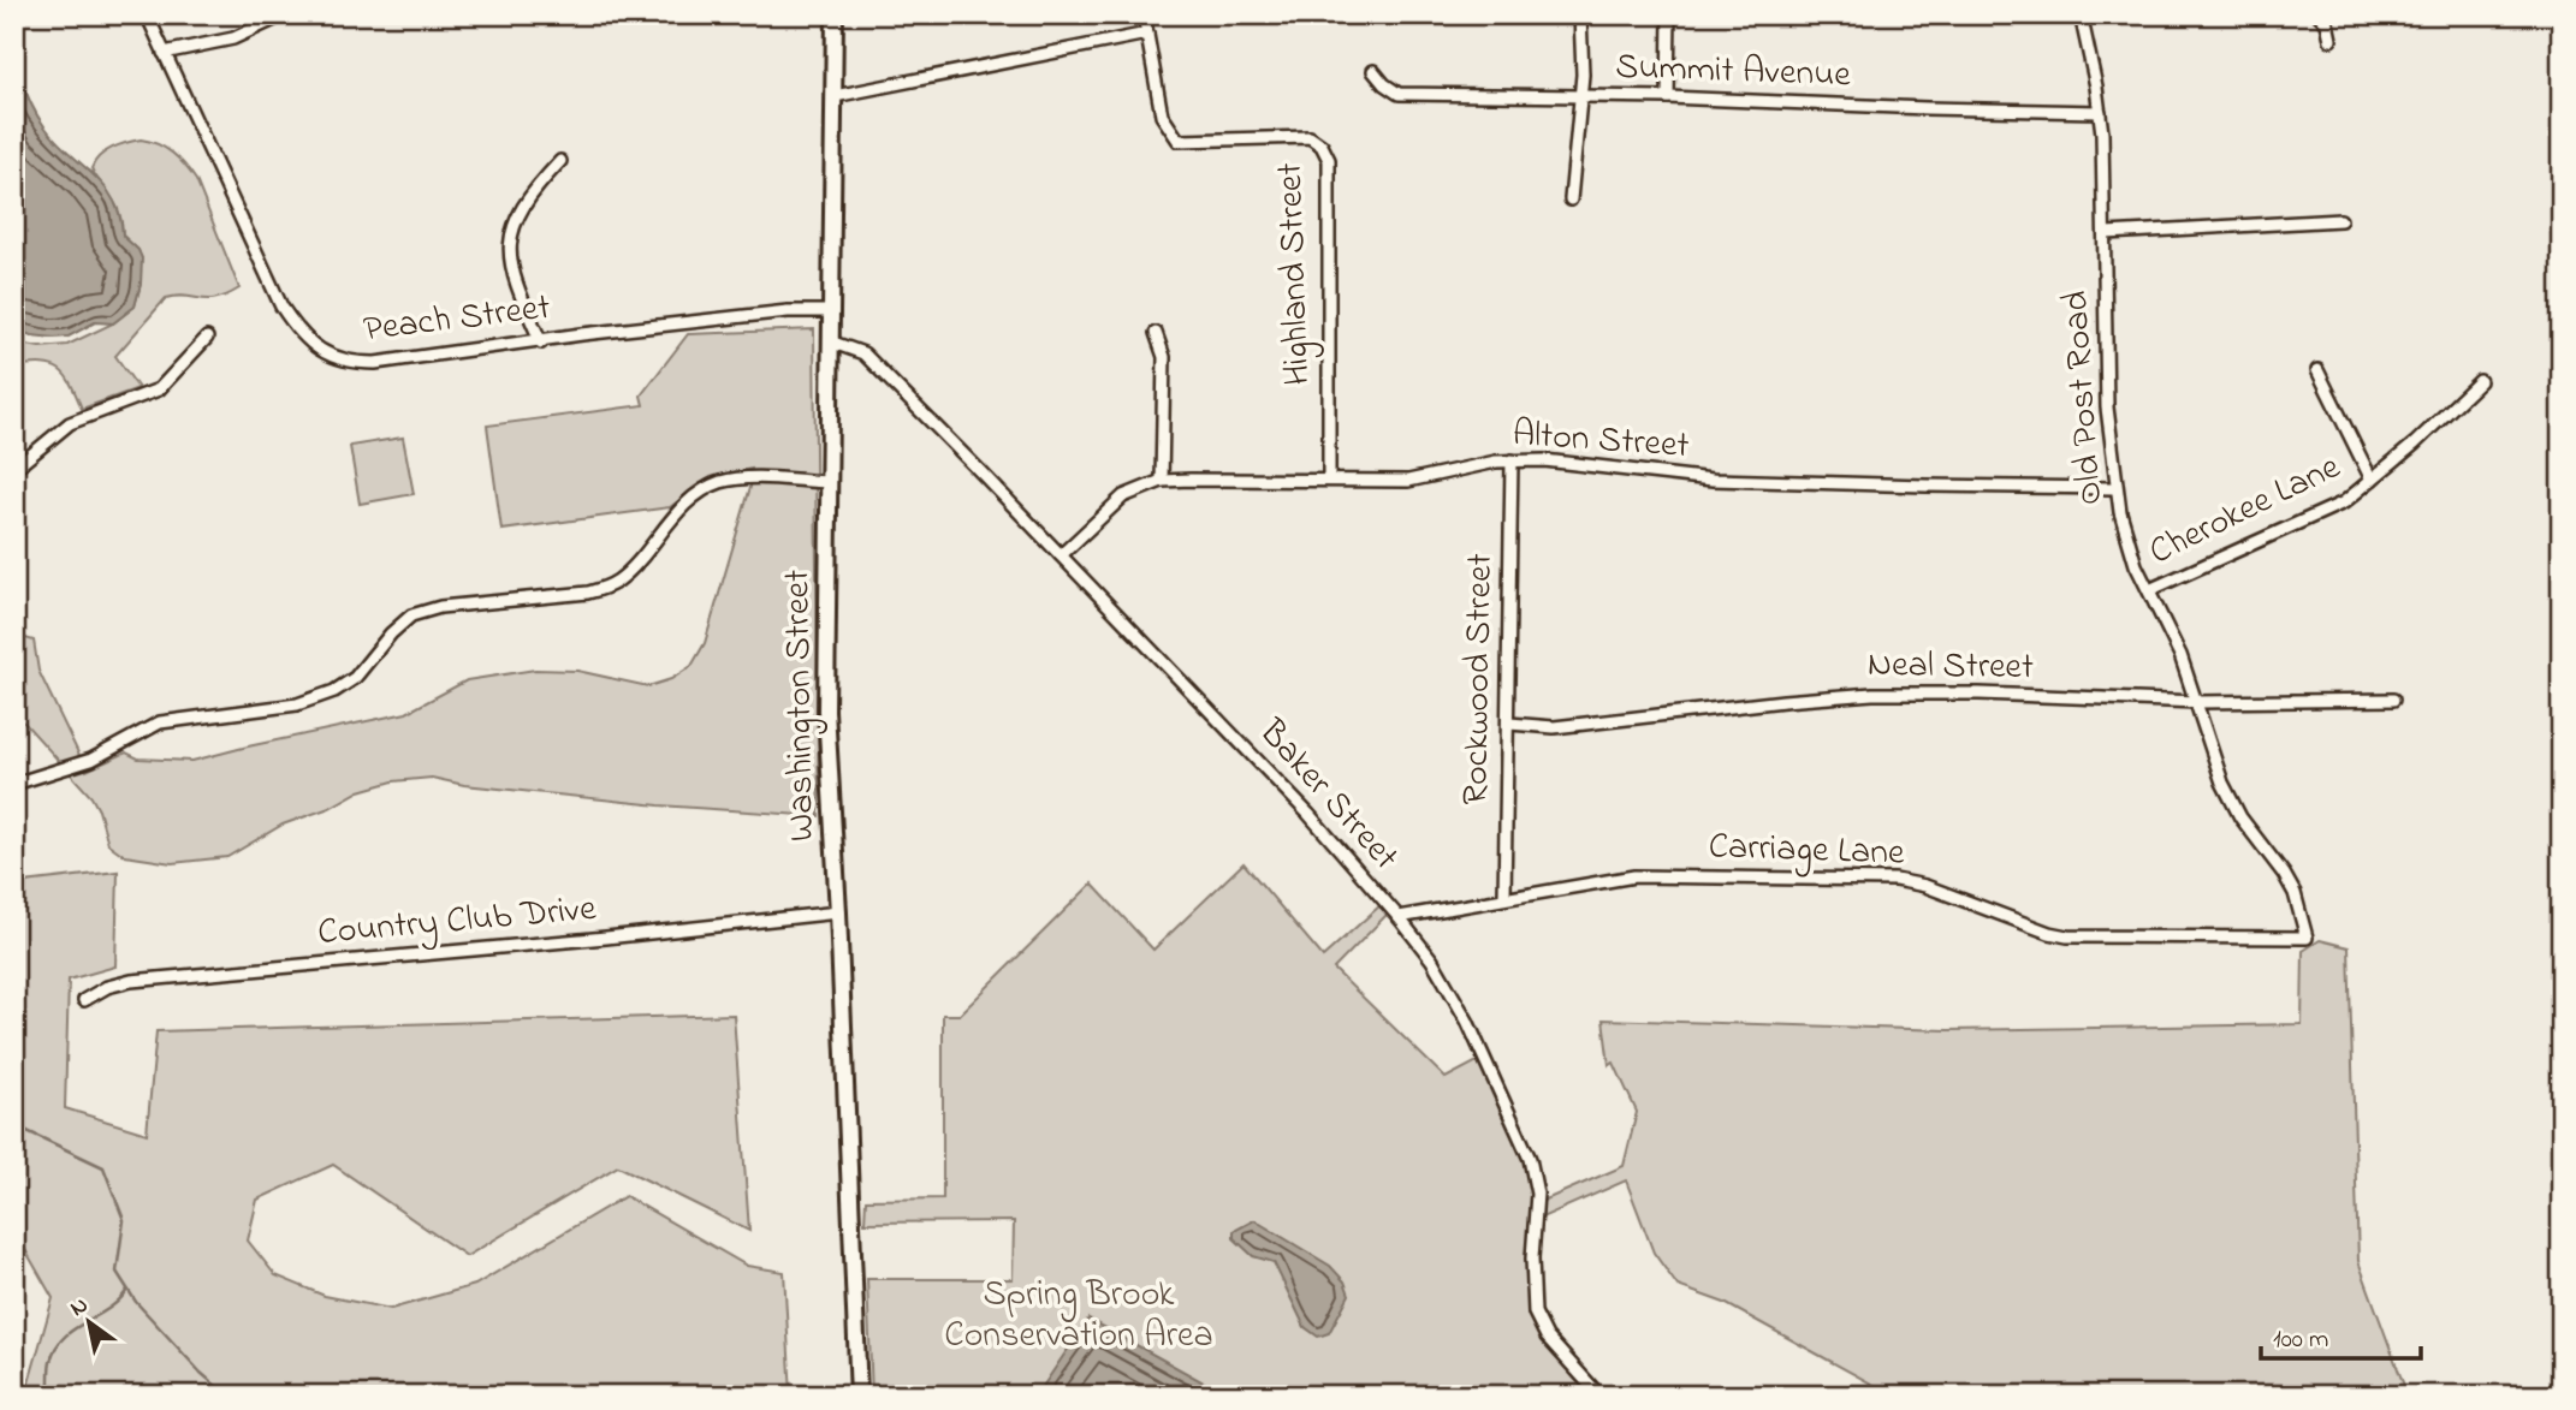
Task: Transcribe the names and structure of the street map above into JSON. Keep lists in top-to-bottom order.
{
  "streets": {
    "main road": ["Washington Street"],
    "street": [
      "Summit Avenue",
      "Highland Street",
      "Peach Street",
      "Old Post Road",
      "Alton Street",
      "Cherokee Lane",
      "Neal Street",
      "Rockwood Street",
      "Baker Street",
      "Carriage Lane",
      "Country Club Drive"
    ]
  },
  "crossings": [
    ["Summit Avenue", "Old Post Road"],
    ["Highland Street", "Alton Street"],
    ["Peach Street", "Washington Street"],
    ["Old Post Road", "Alton Street"],
    ["Old Post Road", "Cherokee Lane"],
    ["Old Post Road", "Neal Street"],
    ["Old Post Road", "Carriage Lane"],
    ["Alton Street", "Rockwood Street"],
    ["Alton Street", "Baker Street"],
    ["Neal Street", "Rockwood Street"],
    ["Rockwood Street", "Carriage Lane"],
    ["Washington Street", "Baker Street"],
    ["Washington Street", "Country Club Drive"],
    ["Baker Street", "Carriage Lane"]
  ],
  "parks": ["Spring Brook Conservation Area"],
  "scale_bar": "100 m",
  "north": "top left"
}
